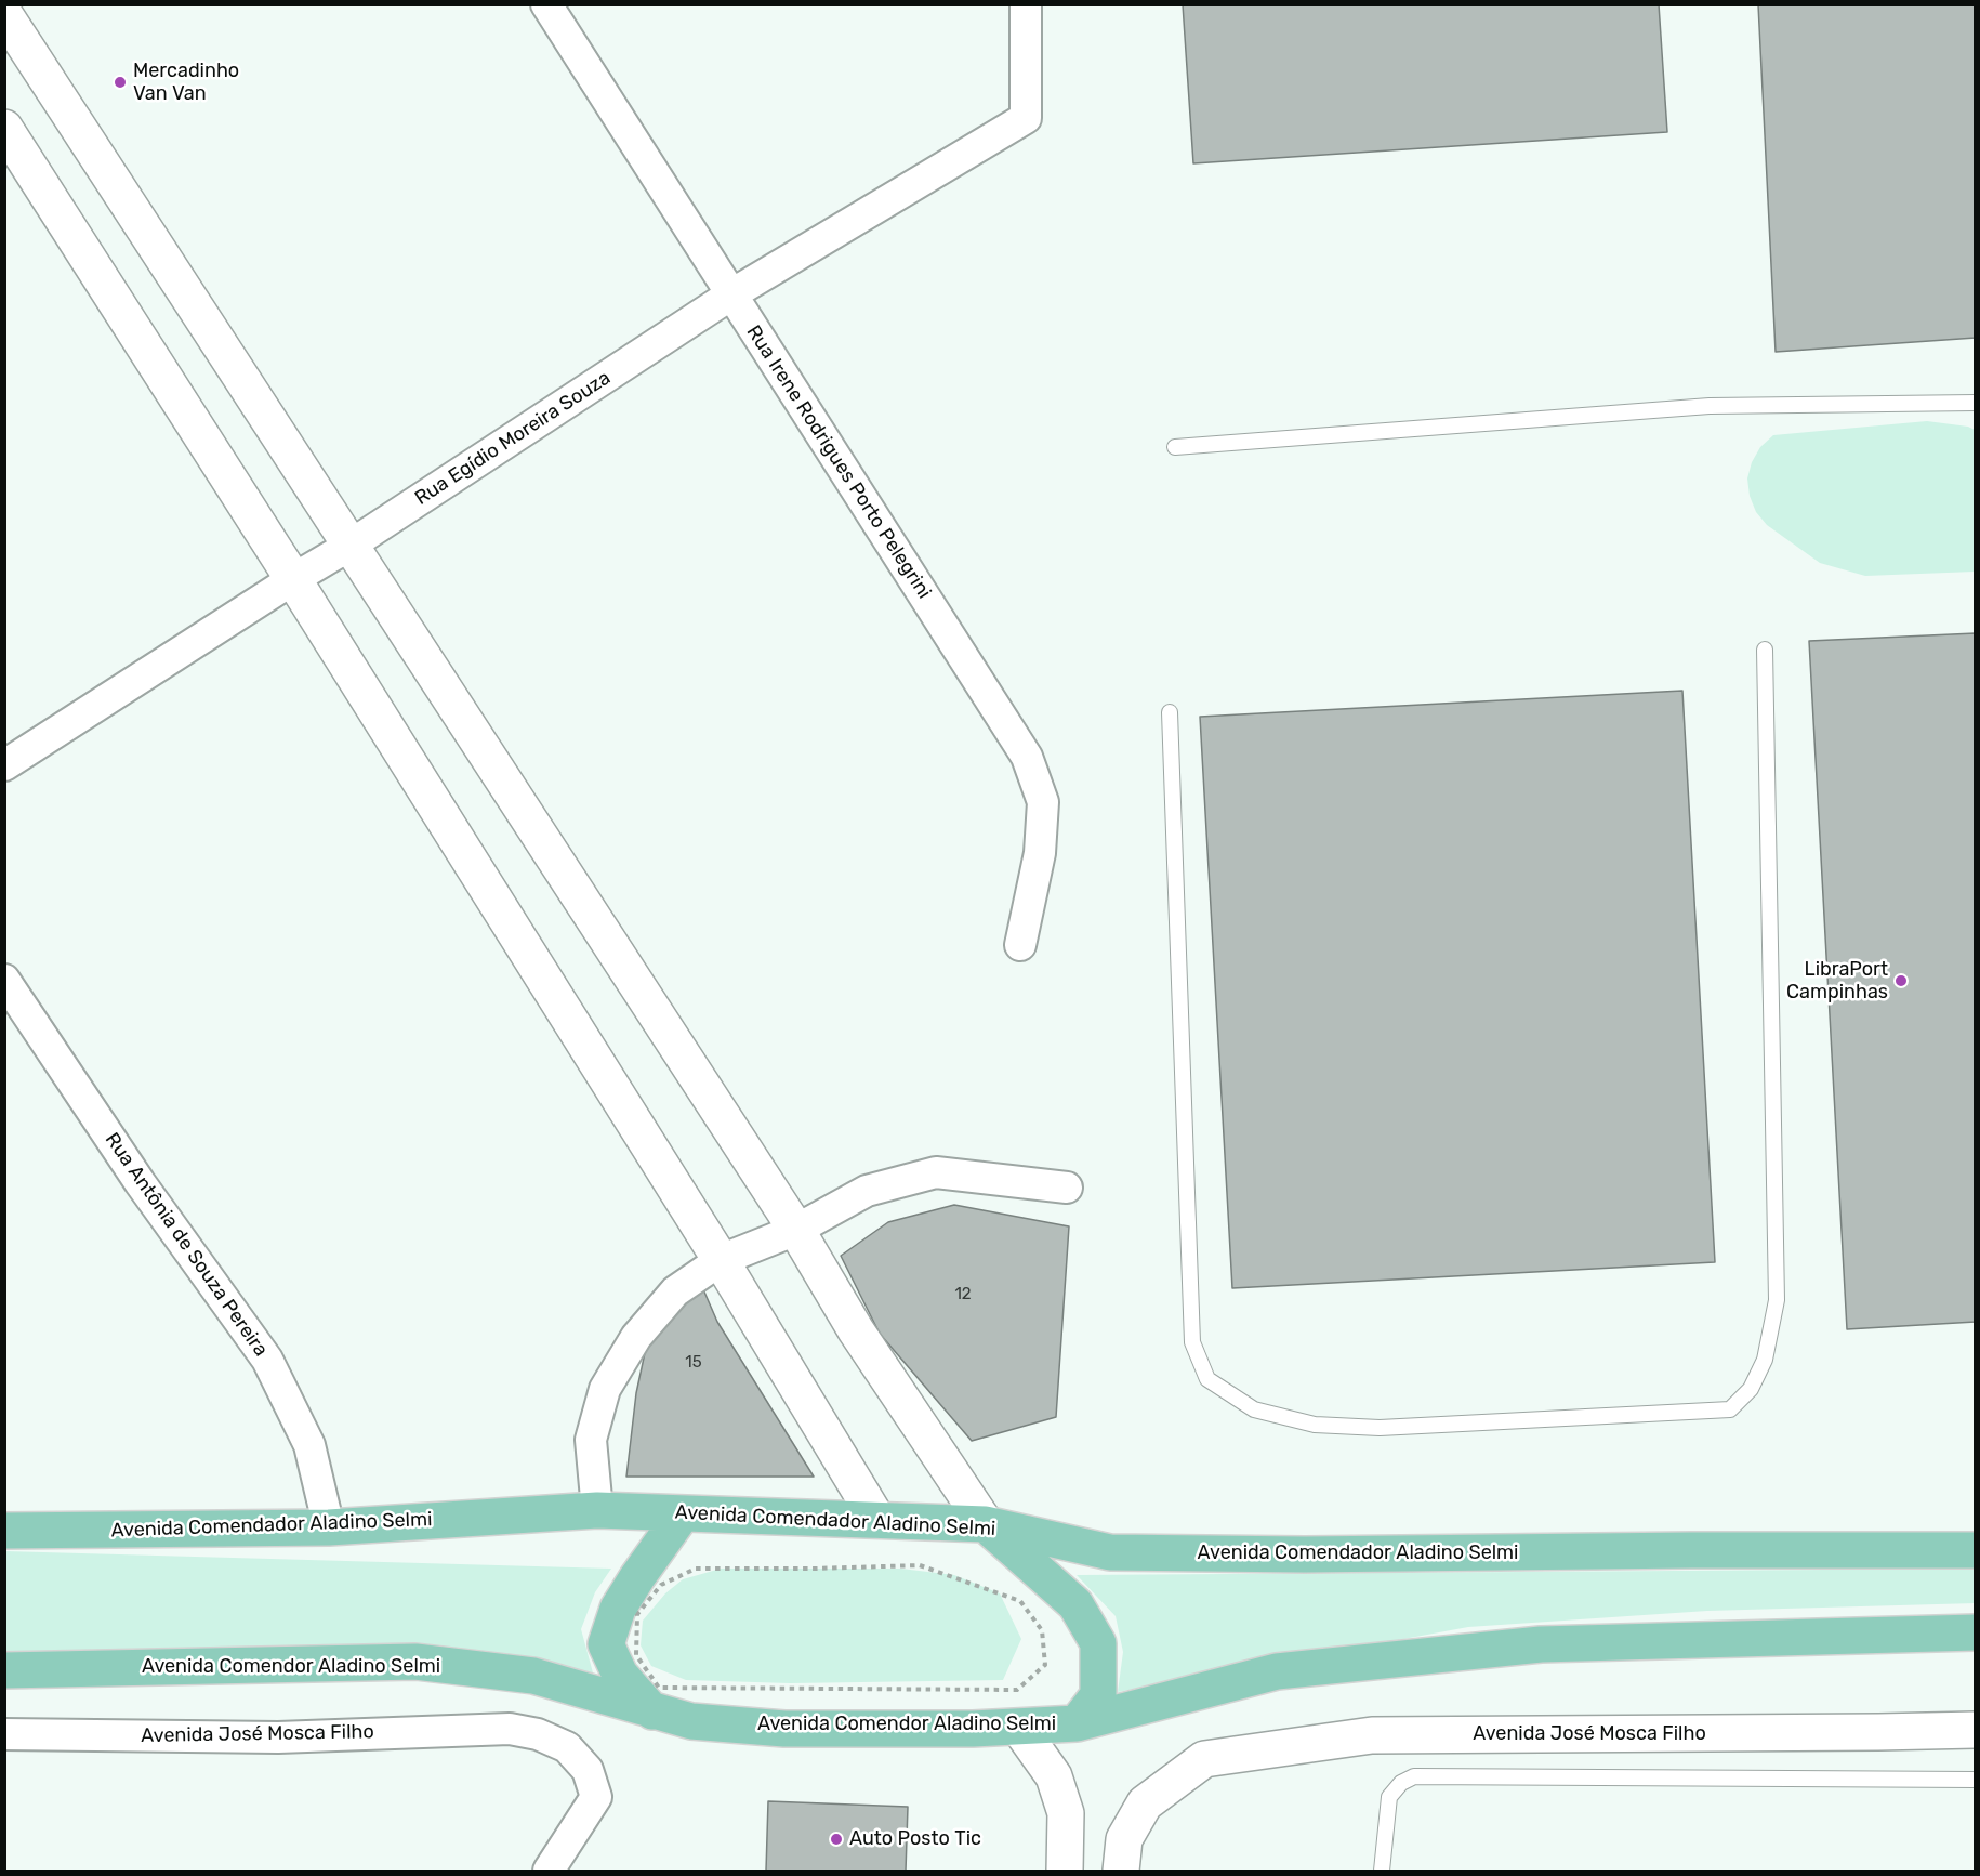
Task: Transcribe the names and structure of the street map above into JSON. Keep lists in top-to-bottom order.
{
  "streets": {
    "main road": ["Avenida Comendador Aladino Selmi", "Avenida Comendor Aladino Selmi", "Avenida José Mosca Filho"],
    "street": ["Rua Egídio Moreira Souza", "Rua Irene Rodrigues Porto Pelegrini", "Rua Antônia de Souza Pereira"]
  },
  "crossings": [
    ["Rua Egídio Moreira Souza", "Rua Irene Rodrigues Porto Pelegrini"],
    ["Rua Antônia de Souza Pereira", "Avenida Comendador Aladino Selmi"]
  ],
  "places": ["Mercadinho Van Van", "LibraPort Campinhas", "Auto Posto Tic"],
  "house_numbers": ["12", "15"]
}
